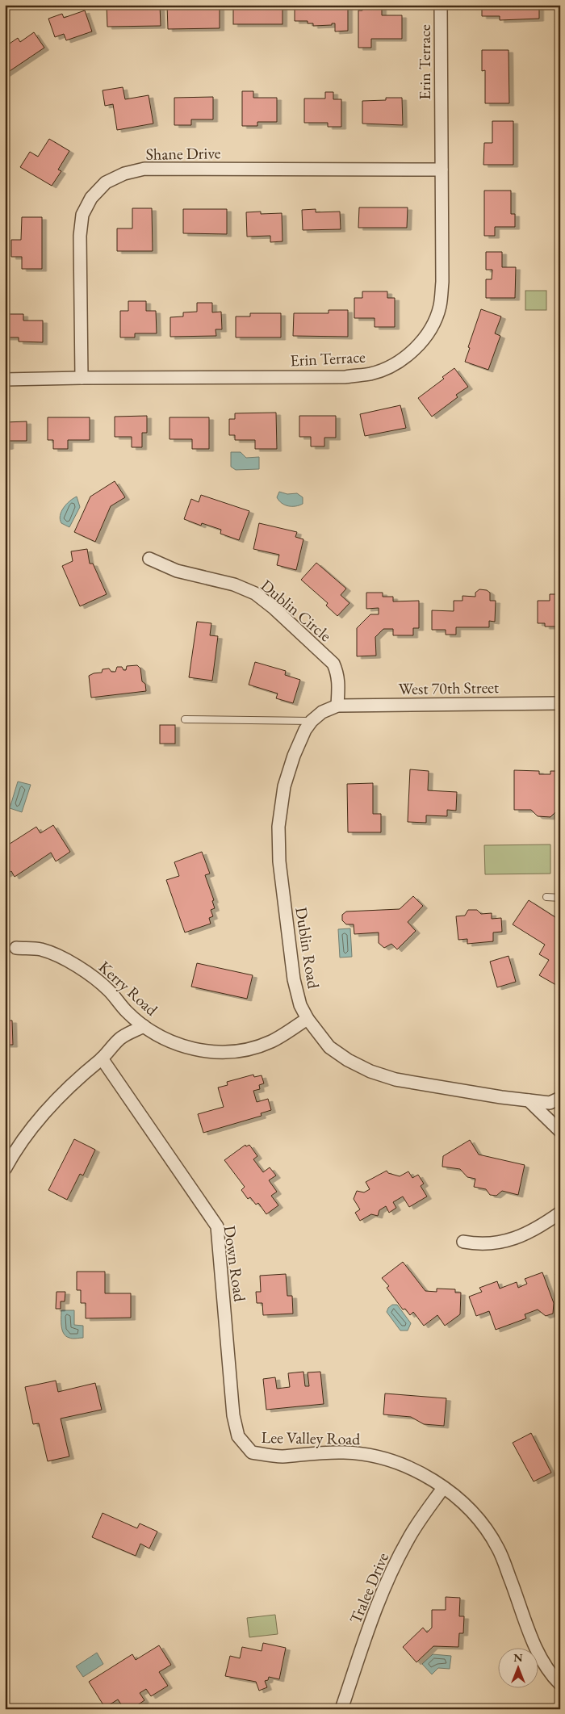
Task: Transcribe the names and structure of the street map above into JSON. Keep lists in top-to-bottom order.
{
  "streets": {
    "street": [
      "Erin Terrace",
      "Shane Drive",
      "Dublin Circle",
      "West 70th Street",
      "Dublin Road",
      "Kerry Road",
      "Down Road",
      "Lee Valley Road",
      "Tralee Drive"
    ]
  },
  "crossings": [
    ["Erin Terrace", "Shane Drive"],
    ["Dublin Circle", "West 70th Street"],
    ["Dublin Circle", "Dublin Road"],
    ["West 70th Street", "Dublin Road"],
    ["Dublin Road", "Kerry Road"],
    ["Down Road", "Lee Valley Road"],
    ["Lee Valley Road", "Tralee Drive"]
  ],
  "north": "top"
}
